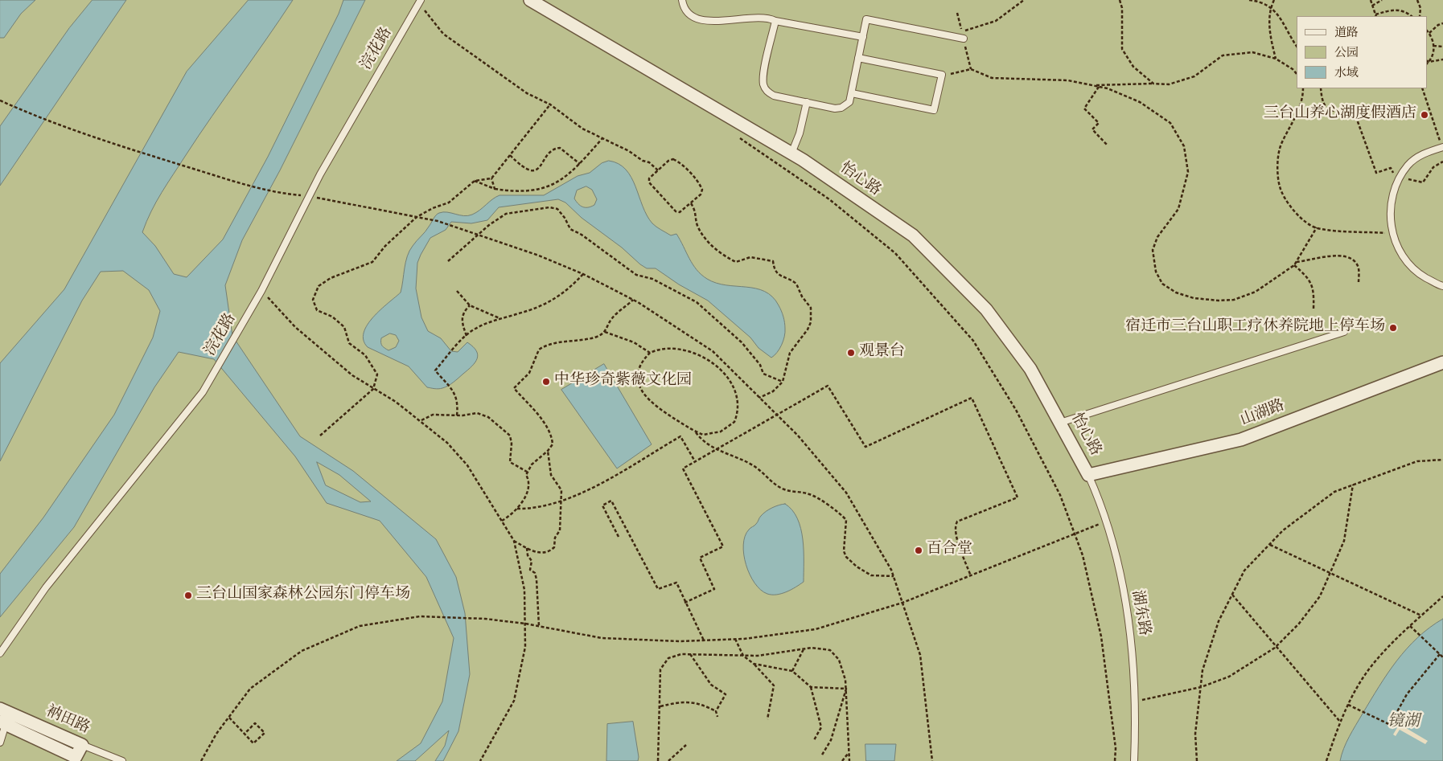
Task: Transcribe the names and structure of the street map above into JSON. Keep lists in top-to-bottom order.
{
  "streets": {
    "street": ["怡心路", "山湖路", "衲田路"],
    "lane": ["浣花路", "湖东路"]
  },
  "crossings": [
    ["怡心路", "山湖路"],
    ["怡心路", "湖东路"],
    ["山湖路", "湖东路"]
  ],
  "water": ["镜湖"],
  "places": [
    "三台山养心湖度假酒店",
    "宿迁市三台山职工疗休养院地上停车场",
    "观景台",
    "中华珍奇紫薇文化园",
    "百合堂",
    "三台山国家森林公园东门停车场"
  ],
  "legend": ["道路", "公园", "水域"]
}
